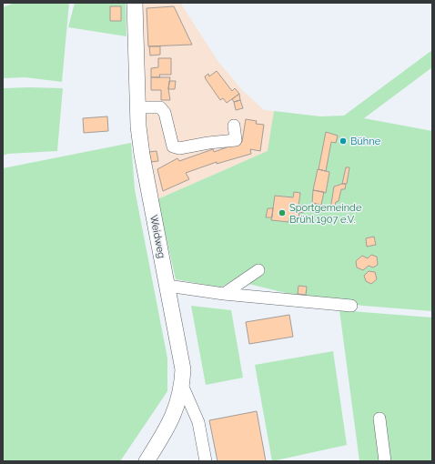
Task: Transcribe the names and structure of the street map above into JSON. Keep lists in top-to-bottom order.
{
  "streets": {
    "main road": ["Weidweg"]
  },
  "places": ["Bühne", "Sportgemeinde Brühl 1907 e.V."]
}
